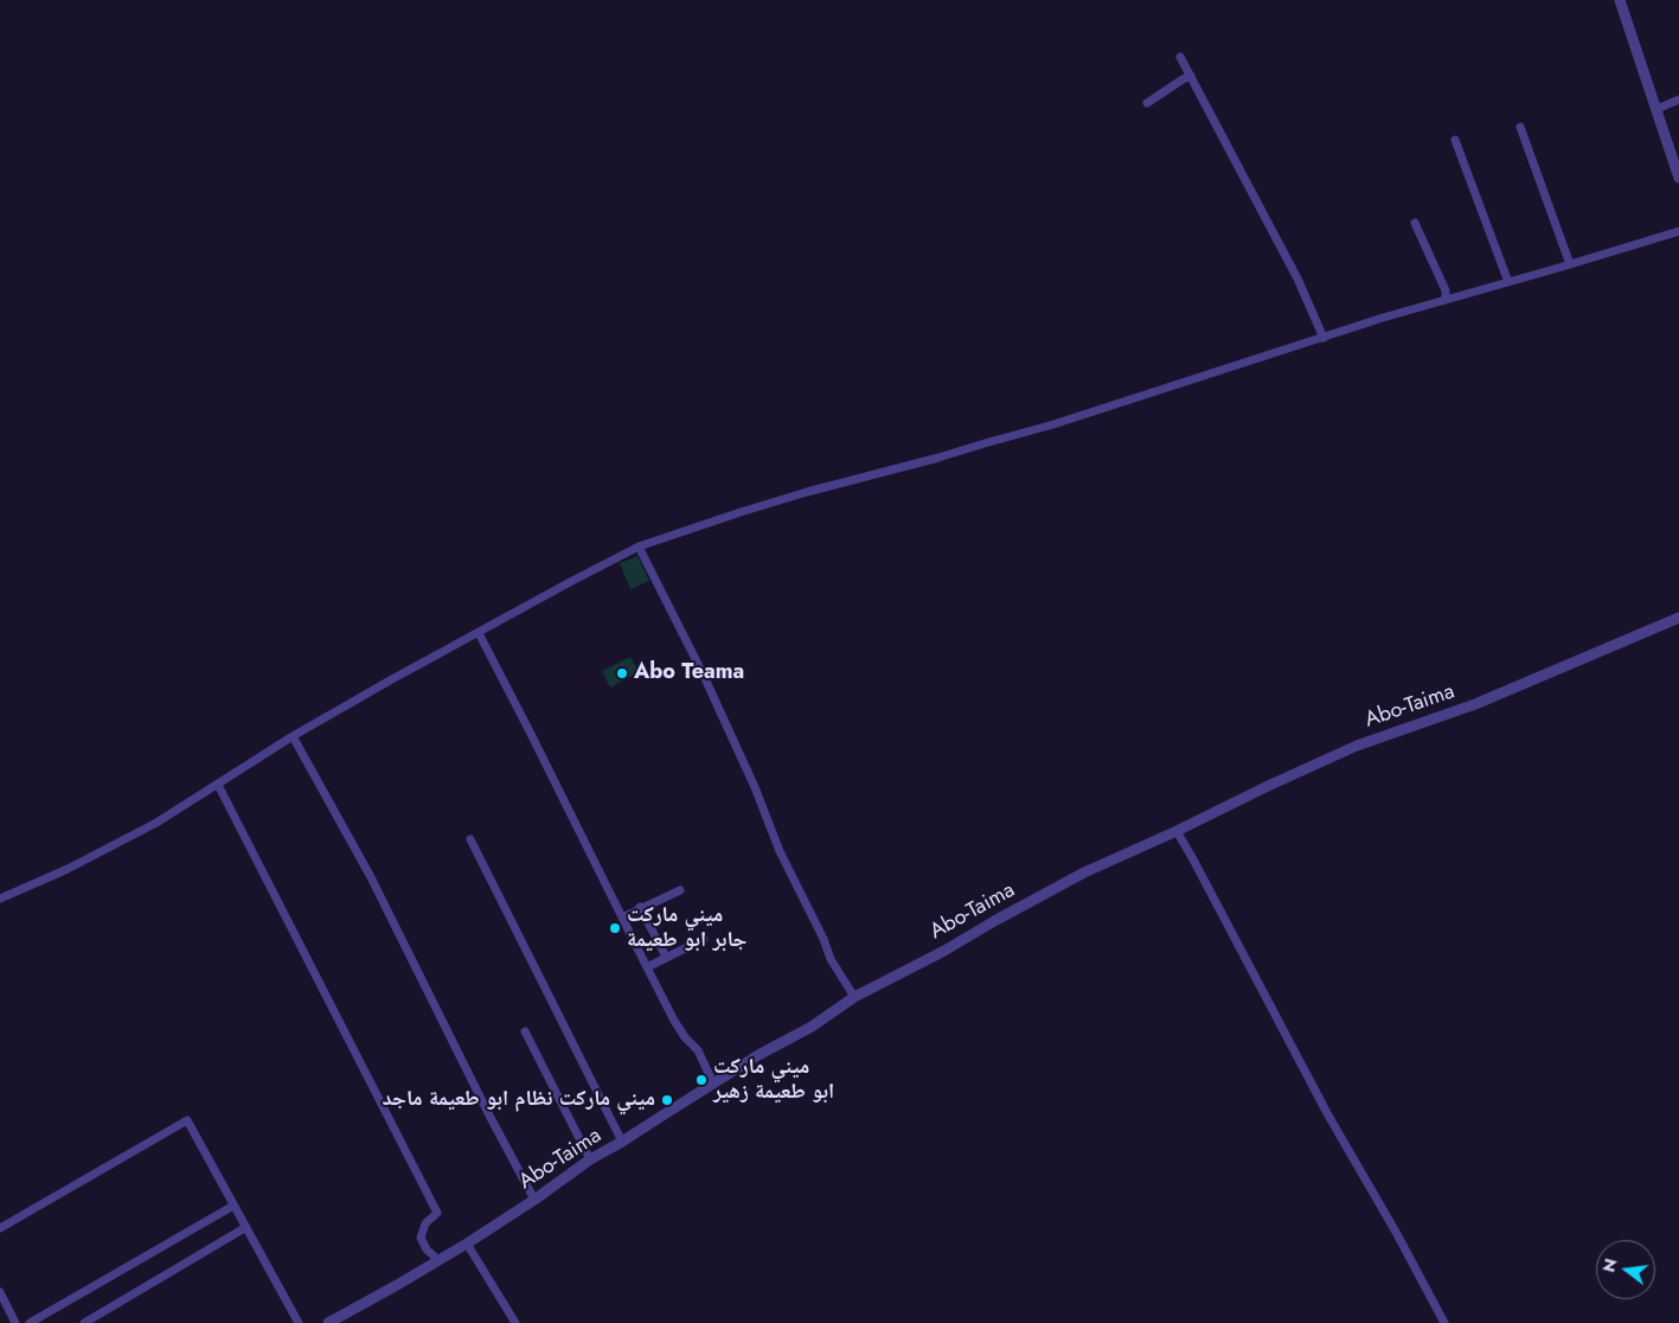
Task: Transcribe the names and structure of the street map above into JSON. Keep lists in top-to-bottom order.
{
  "streets": {
    "street": ["Abo-Taima"]
  },
  "places": [
    "Abo Teama",
    "ميني ماركت جابر ابو طعيمة",
    "ميني ماركت ابو طعيمة زهير",
    "ميني ماركت نظام ابو طعيمة ماجد"
  ],
  "north": "left"
}
